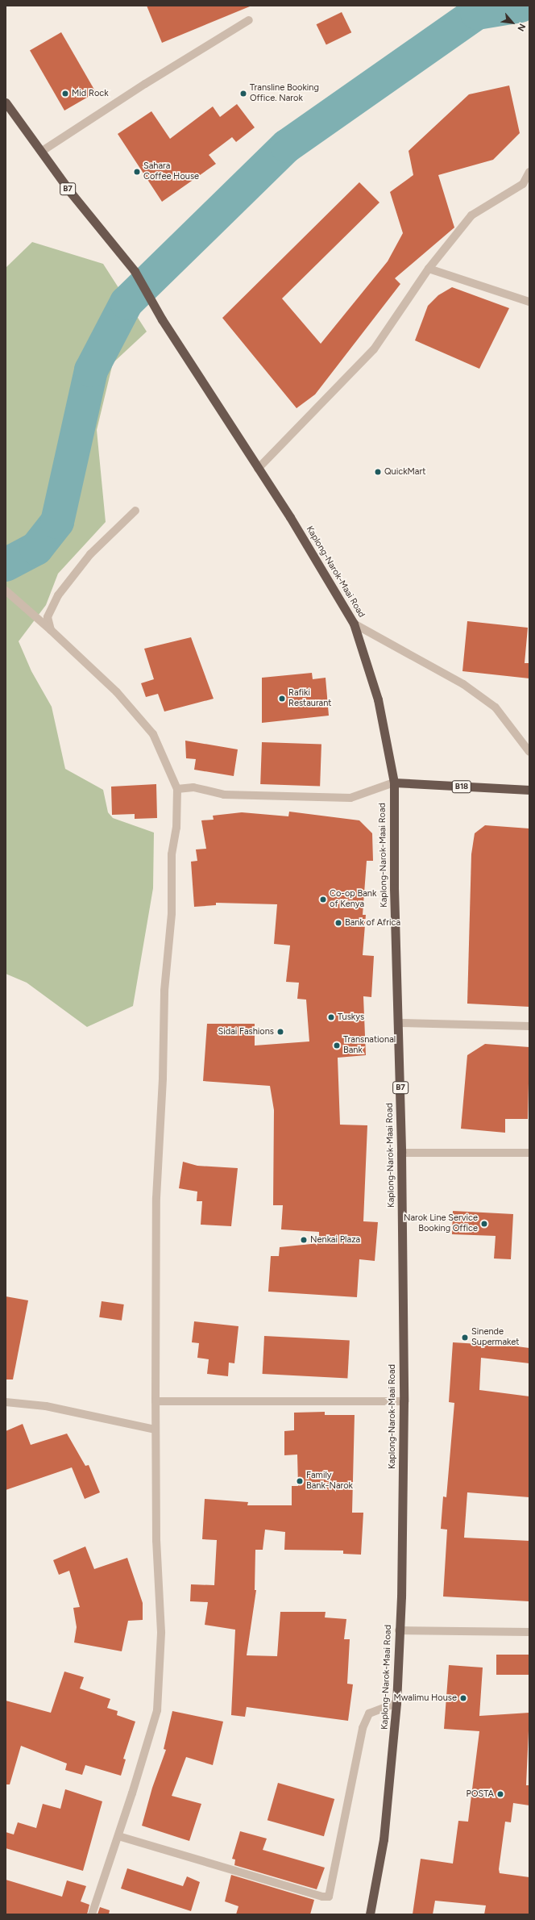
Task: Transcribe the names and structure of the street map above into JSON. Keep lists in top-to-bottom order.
{
  "streets": {
    "highway": ["B7", "Kaplong-Narok-Maai Road", "B18"]
  },
  "crossings": [
    ["B7", "Kaplong-Narok-Maai Road"],
    ["Kaplong-Narok-Maai Road", "B18"]
  ],
  "places": [
    "Mid Rock",
    "Transline Booking Office. Narok",
    "Sahara Coffee House",
    "QuickMart",
    "Rafiki Restaurant",
    "Co-op Bank of Kenya",
    "Bank of Africa",
    "Tuskys",
    "Sidai Fashions",
    "Transnational Bank",
    "Narok Line Service Booking Office",
    "Nenkai Plaza",
    "Sinende Supermaket",
    "Family Bank-Narok",
    "Mwalimu House",
    "POSTA"
  ],
  "north": "bottom right"
}
